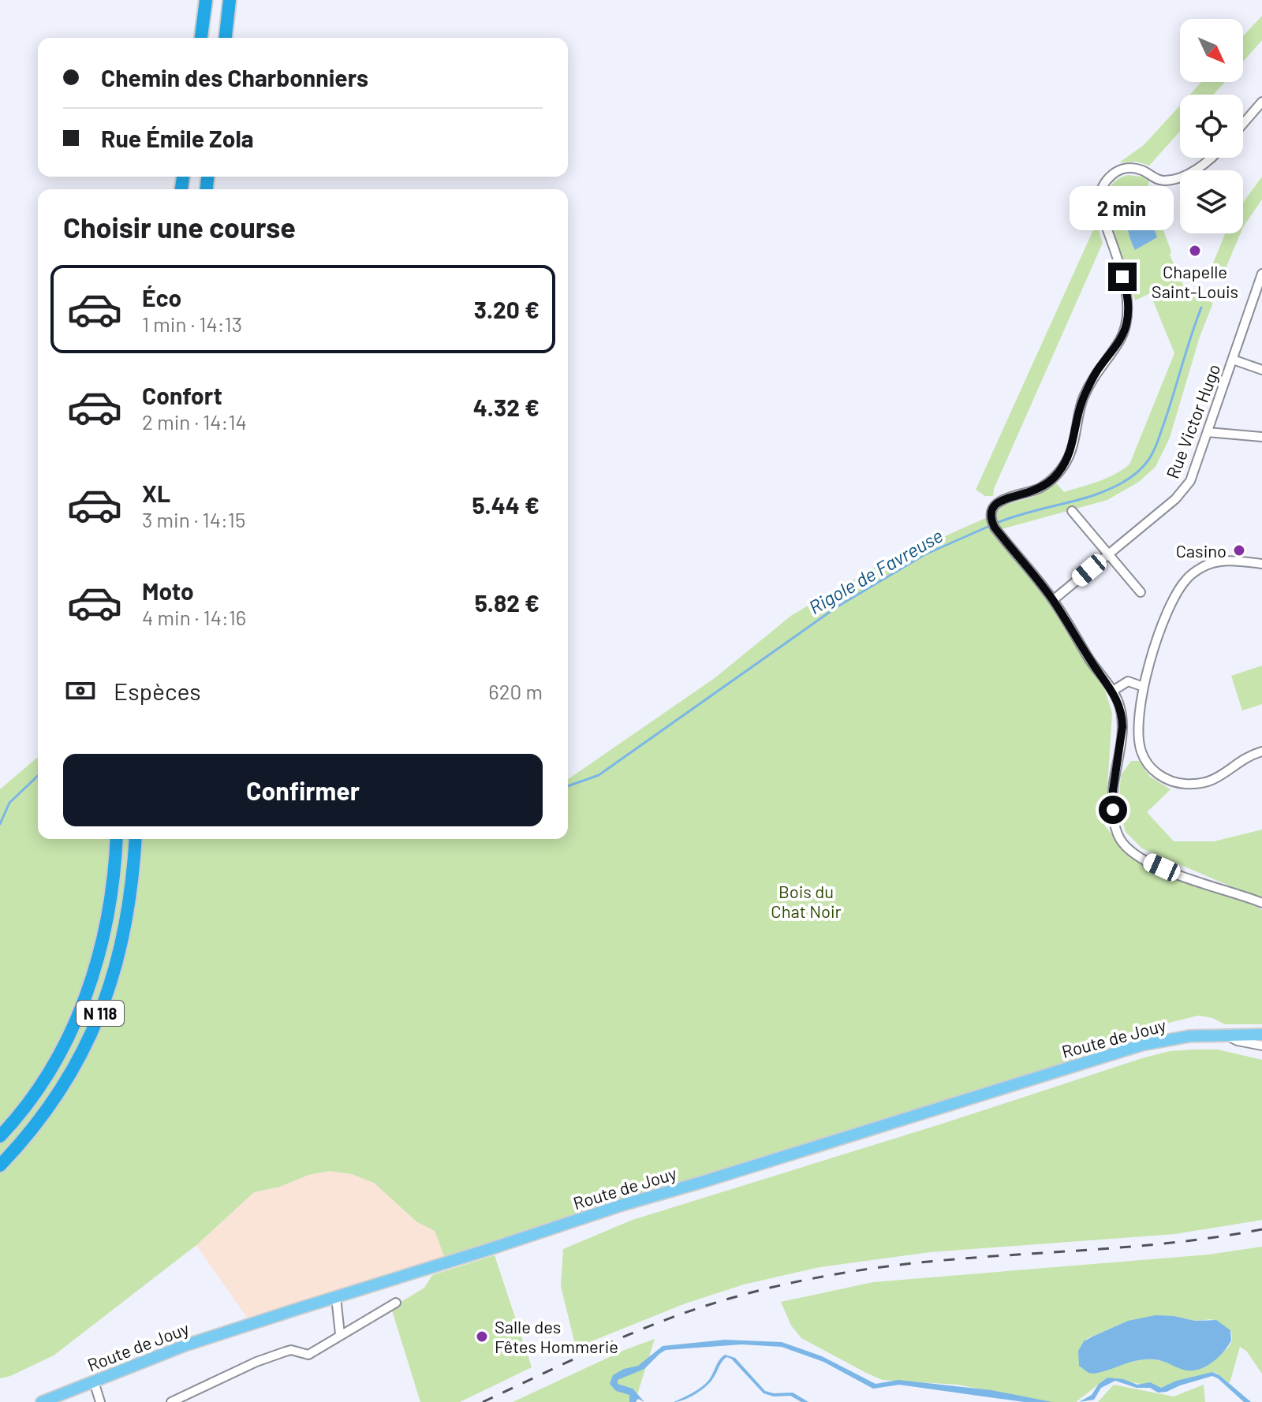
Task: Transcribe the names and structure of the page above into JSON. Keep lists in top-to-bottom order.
{
  "streets": {
    "highway": ["N 118"],
    "main road": ["Route de Jouy"],
    "street": ["Rue Victor Hugo"]
  },
  "water": ["Rigole de Favreuse"],
  "parks": ["Bois du Chat Noir"],
  "places": ["Chapelle Saint-Louis", "Casino", "Salle des Fêtes Hommerie"],
  "north": "bottom right",
  "page": {
    "banner": ["Chemin des Charbonniers", "Rue Émile Zola"],
    "bubble": "2 min",
    "heading": "Choisir une course",
    "list": [
      {
        "name": "Éco",
        "note": "1 min · 14:13",
        "value": "3.20 €"
      },
      {
        "name": "Confort",
        "note": "2 min · 14:14",
        "value": "4.32 €"
      },
      {
        "name": "XL",
        "note": "3 min · 14:15",
        "value": "5.44 €"
      },
      {
        "name": "Moto",
        "note": "4 min · 14:16",
        "value": "5.82 €"
      }
    ],
    "pay": ["Espèces", "620 m"],
    "buttons": "Confirmer"
  }
}
